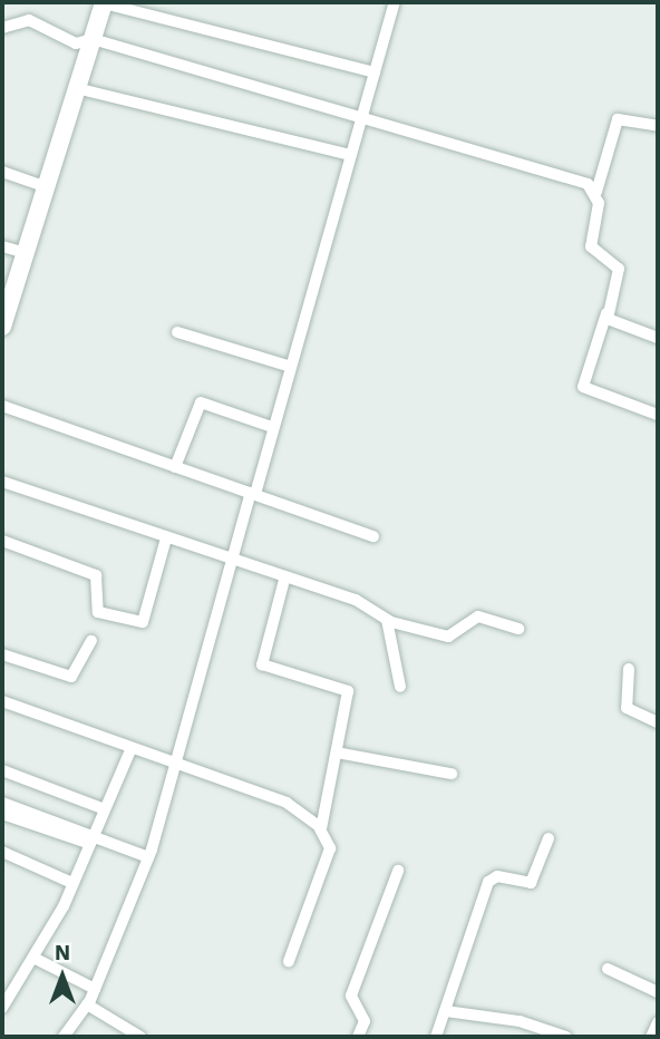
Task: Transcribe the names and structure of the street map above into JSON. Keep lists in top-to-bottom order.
{
  "north": "top"
}
